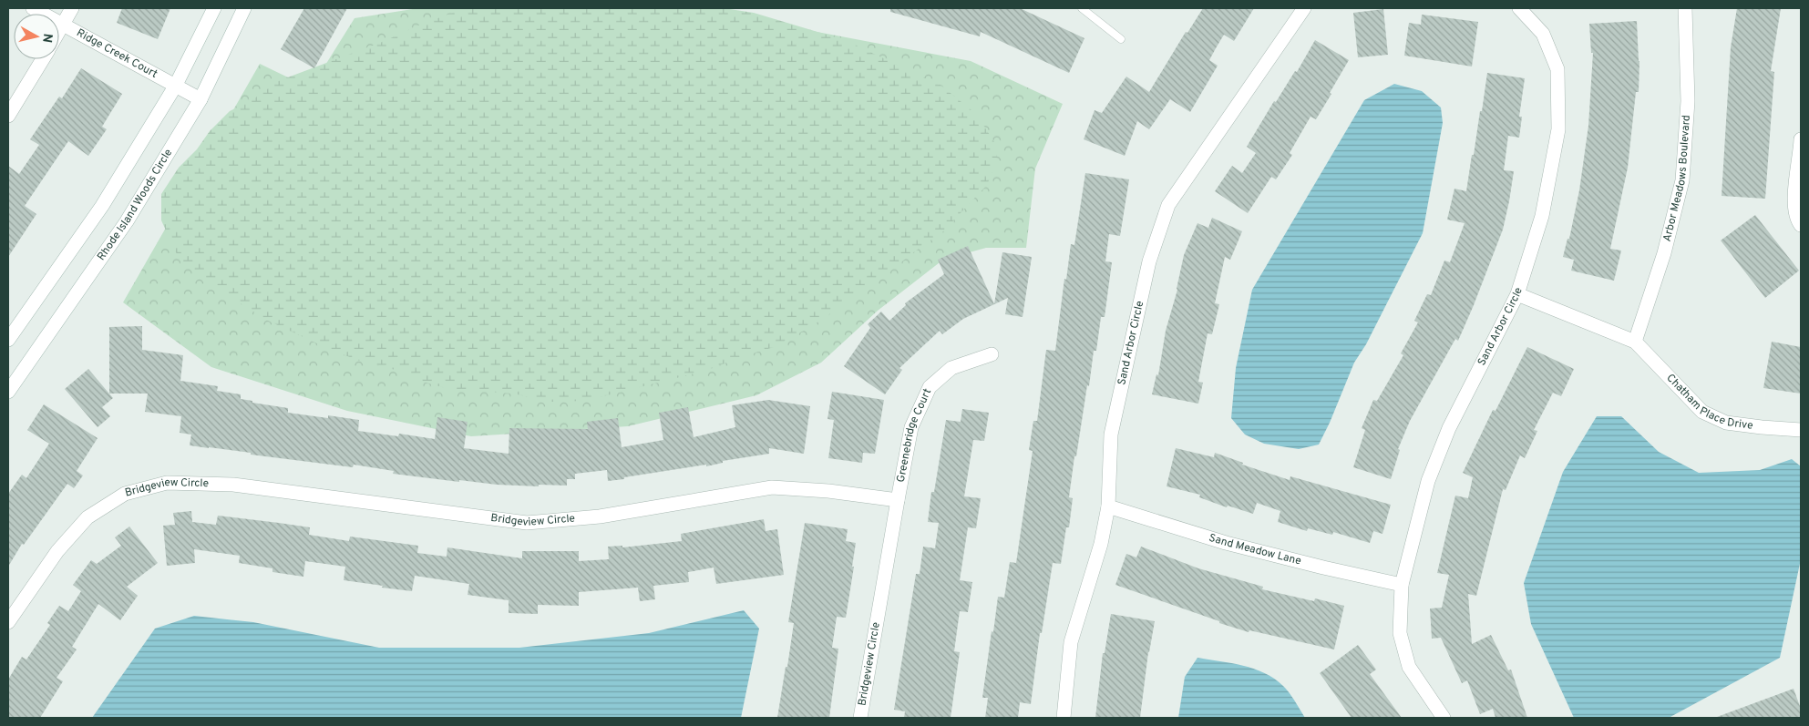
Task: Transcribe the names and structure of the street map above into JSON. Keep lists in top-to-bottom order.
{
  "streets": {
    "street": [
      "Ridge Creek Court",
      "Arbor Meadows Boulevard",
      "Rhode Island Woods Circle",
      "Sand Arbor Circle",
      "Chatham Place Drive",
      "Greenebridge Court",
      "Bridgeview Circle",
      "Sand Meadow Lane"
    ]
  },
  "crossings": [
    ["Ridge Creek Court", "Rhode Island Woods Circle"],
    ["Arbor Meadows Boulevard", "Chatham Place Drive"],
    ["Sand Arbor Circle", "Sand Meadow Lane"],
    ["Greenebridge Court", "Bridgeview Circle"]
  ],
  "north": "right"
}
